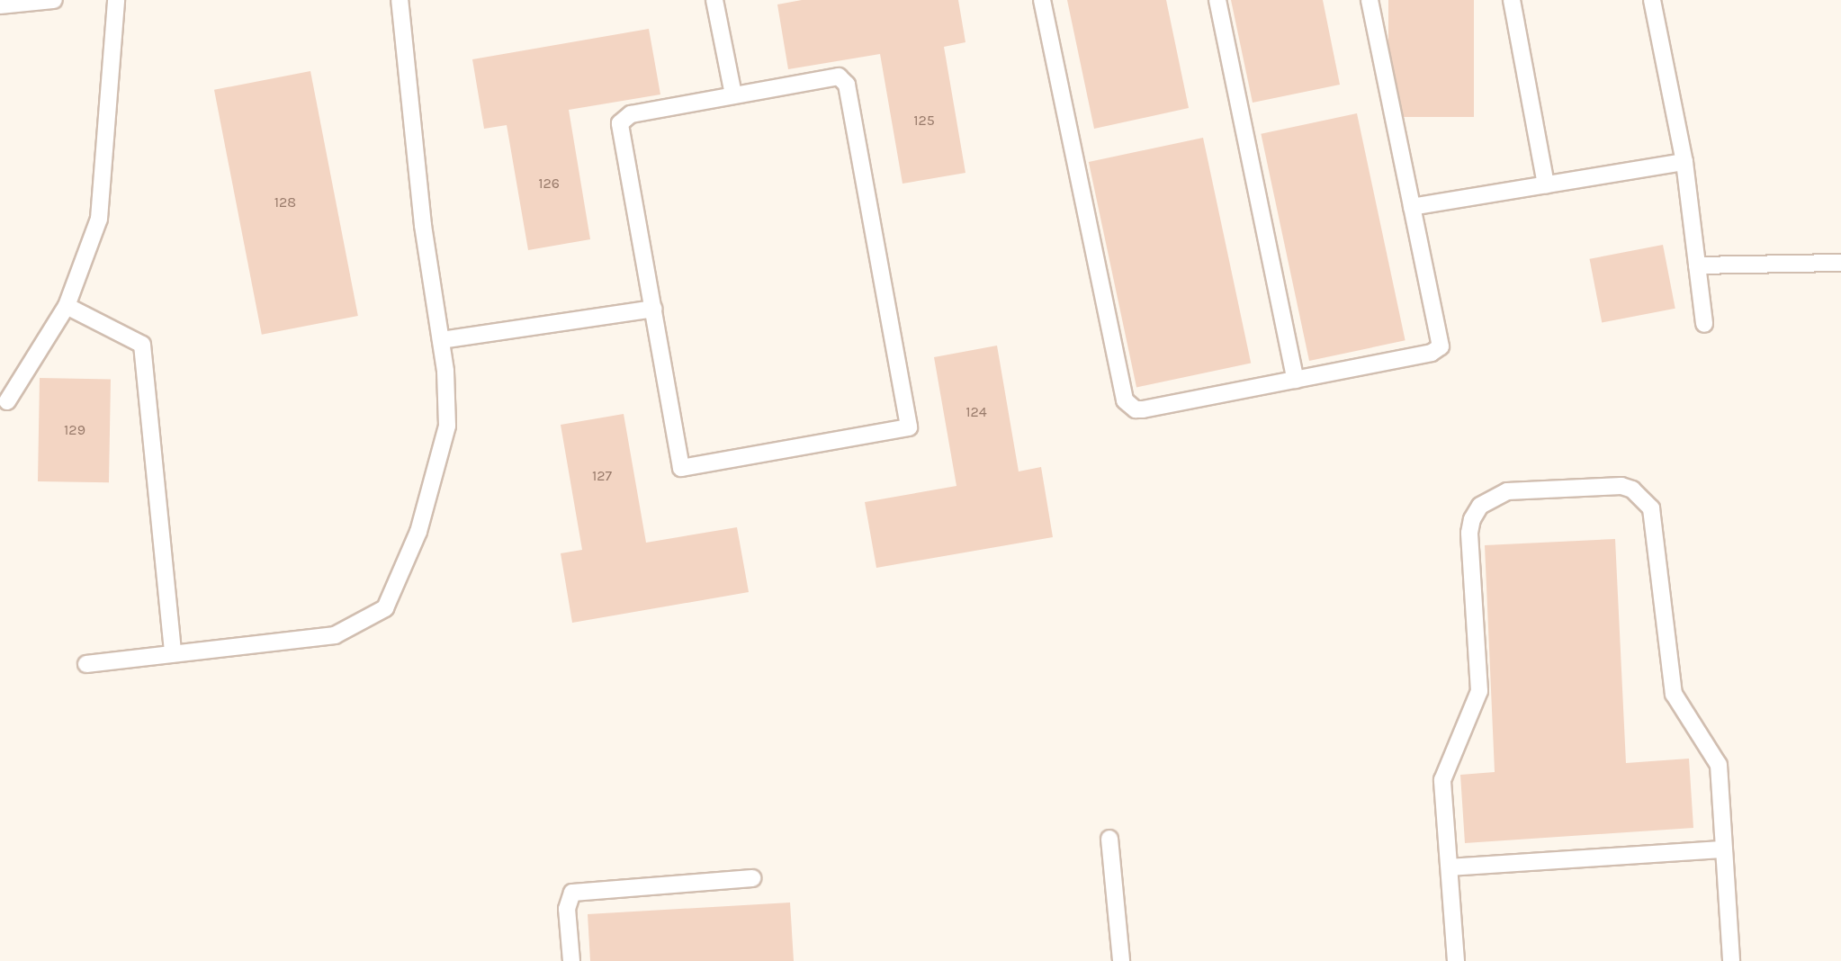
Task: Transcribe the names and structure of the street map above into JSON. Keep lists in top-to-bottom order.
{
  "house_numbers": [
    "125",
    "126",
    "128",
    "124",
    "129",
    "127"
  ]
}
